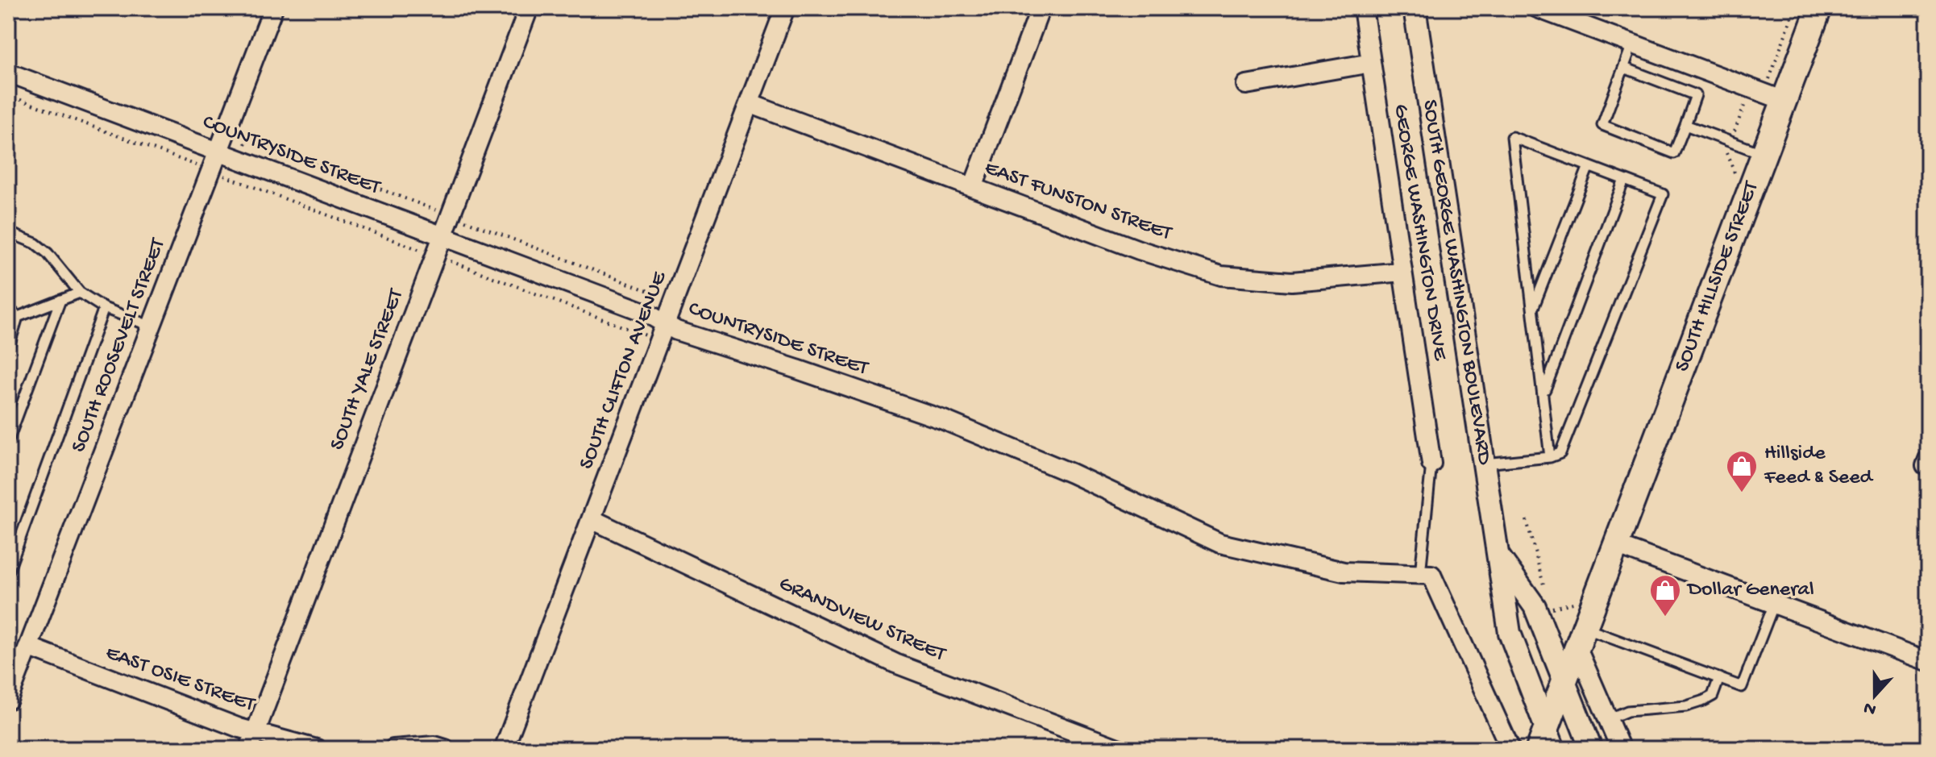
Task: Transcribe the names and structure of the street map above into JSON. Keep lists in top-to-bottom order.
{
  "streets": {
    "main road": ["SOUTH HILLSIDE STREET"],
    "street": [
      "COUNTRYSIDE STREET",
      "EAST FUNSTON STREET",
      "GEORGE WASHINGTON DRIVE",
      "SOUTH GEORGE WASHINGTON BOULEVARD",
      "SOUTH ROOSEVELT STREET",
      "SOUTH YALE STREET",
      "SOUTH CLIFTON AVENUE",
      "GRANDVIEW STREET",
      "EAST OSIE STREET"
    ]
  },
  "crossings": [
    ["COUNTRYSIDE STREET", "SOUTH ROOSEVELT STREET"],
    ["COUNTRYSIDE STREET", "SOUTH YALE STREET"],
    ["COUNTRYSIDE STREET", "SOUTH CLIFTON AVENUE"],
    ["EAST FUNSTON STREET", "GEORGE WASHINGTON DRIVE"],
    ["EAST FUNSTON STREET", "SOUTH CLIFTON AVENUE"],
    ["SOUTH HILLSIDE STREET", "SOUTH GEORGE WASHINGTON BOULEVARD"],
    ["SOUTH ROOSEVELT STREET", "EAST OSIE STREET"],
    ["SOUTH YALE STREET", "EAST OSIE STREET"],
    ["SOUTH CLIFTON AVENUE", "GRANDVIEW STREET"]
  ],
  "places": {
    "shop": ["Hillside Feed & Seed", "Dollar General"]
  },
  "north": "bottom"
}
